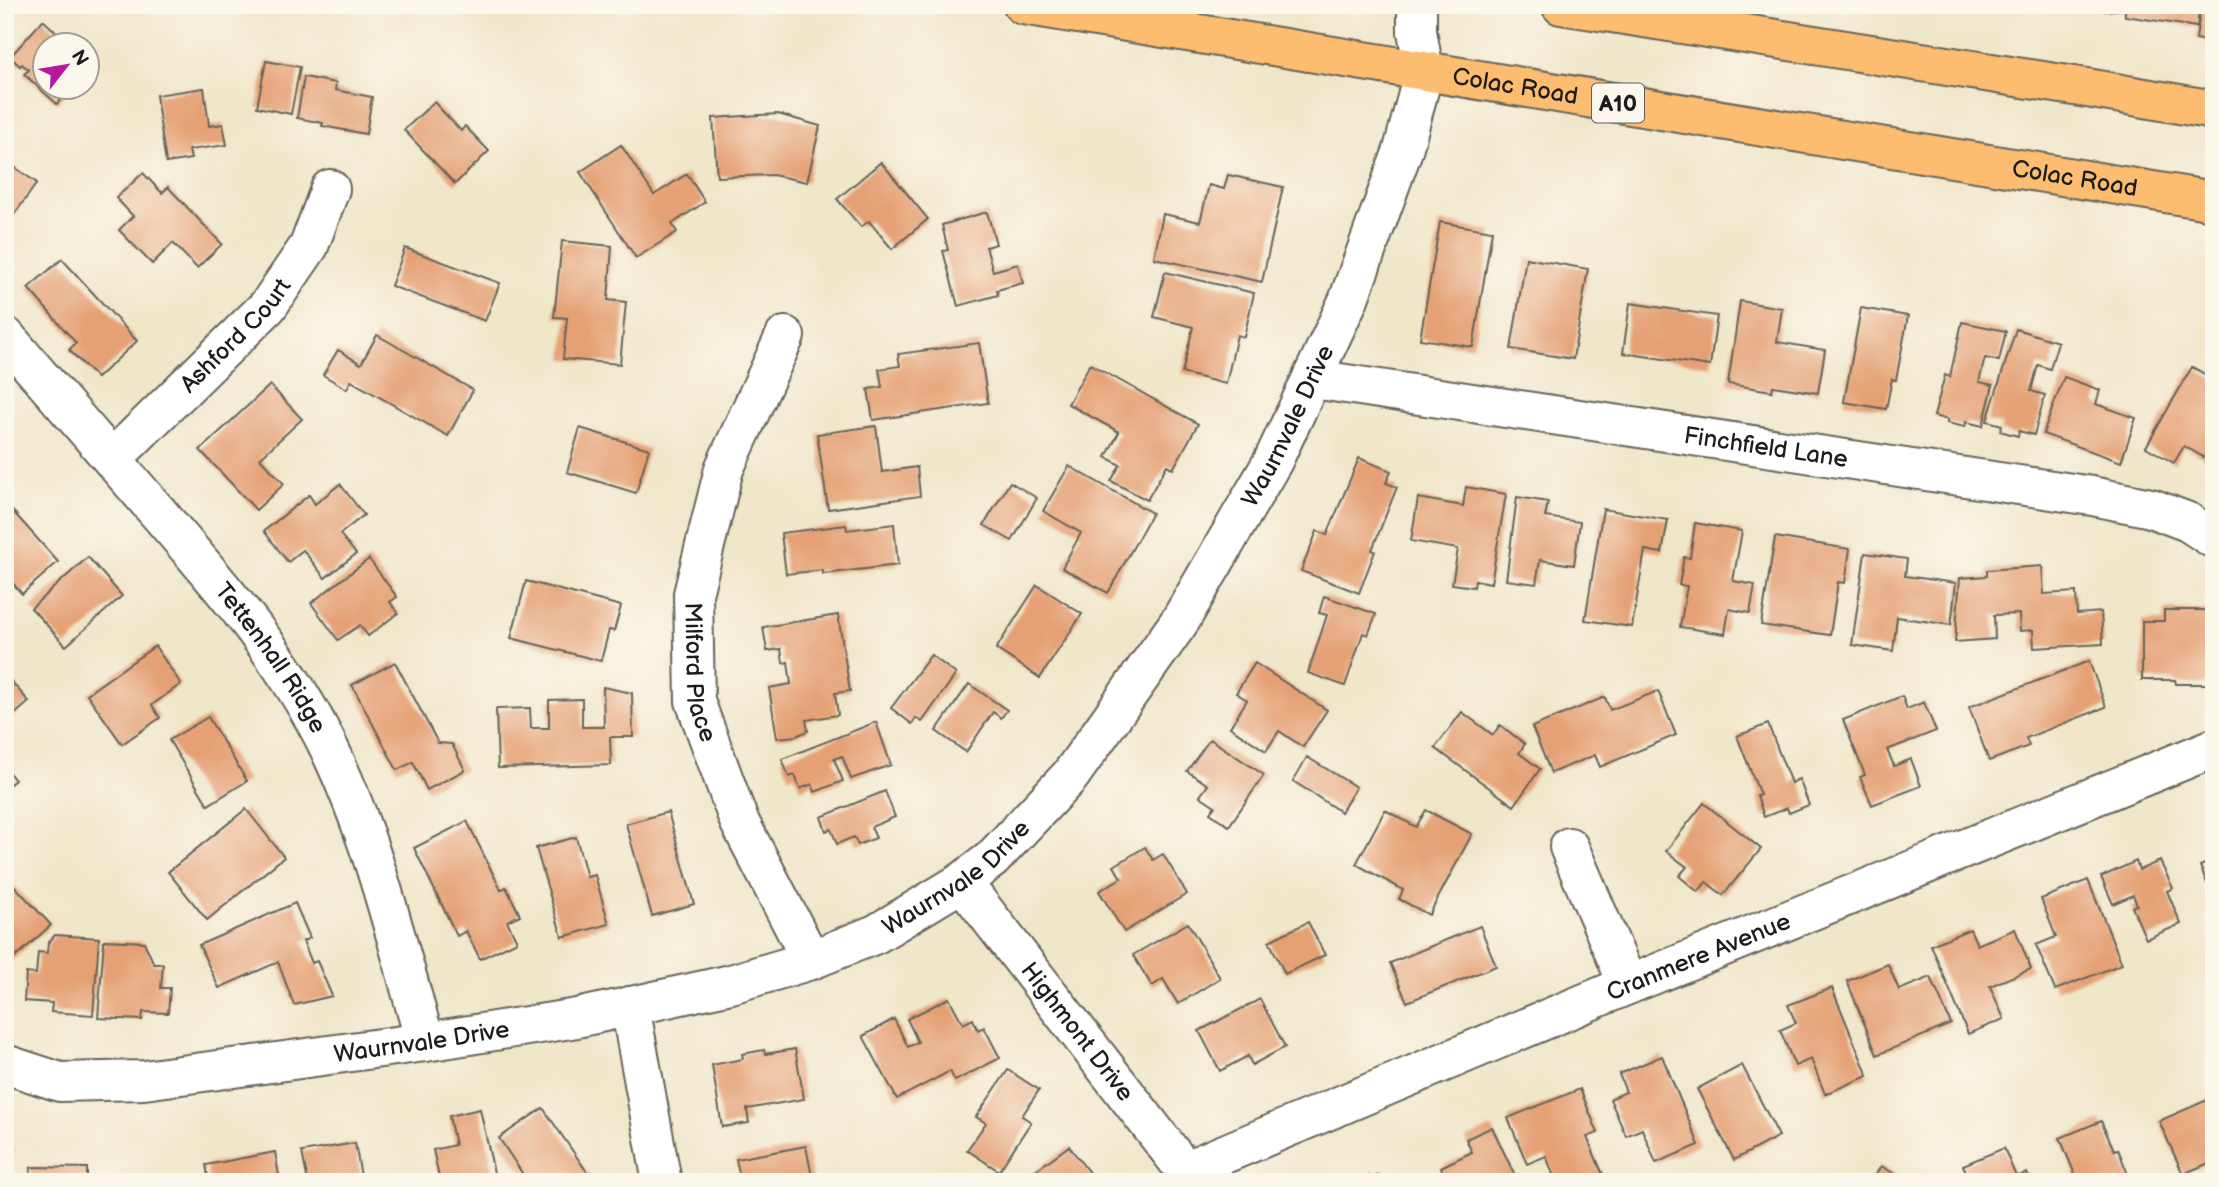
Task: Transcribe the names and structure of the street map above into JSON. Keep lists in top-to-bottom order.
{
  "streets": {
    "highway": ["Colac Road", "A10"],
    "street": [
      "Ashford Court",
      "Waurnvale Drive",
      "Finchfield Lane",
      "Tettenhall Ridge",
      "Milford Place",
      "Cranmere Avenue",
      "Highmont Drive"
    ]
  },
  "crossings": [
    ["Colac Road", "Waurnvale Drive"],
    ["Ashford Court", "Tettenhall Ridge"],
    ["Waurnvale Drive", "Finchfield Lane"],
    ["Waurnvale Drive", "Tettenhall Ridge"],
    ["Waurnvale Drive", "Milford Place"],
    ["Waurnvale Drive", "Highmont Drive"],
    ["Cranmere Avenue", "Highmont Drive"]
  ],
  "north": "top right"
}
